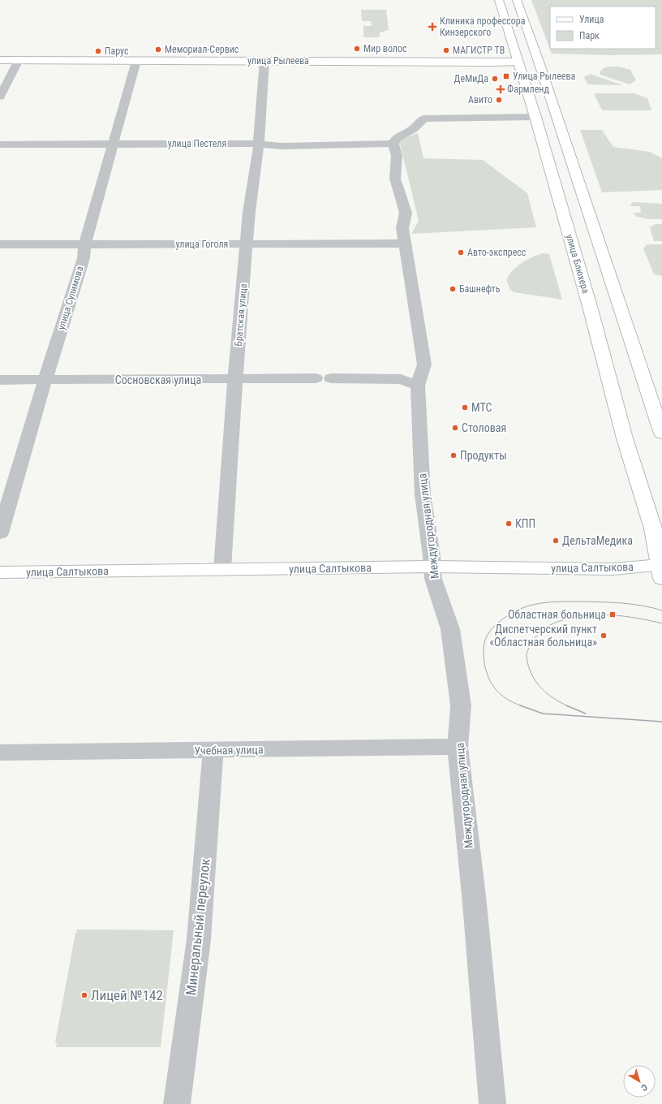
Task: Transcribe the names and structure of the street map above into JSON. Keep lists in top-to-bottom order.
{
  "streets": {
    "main road": ["улица Рылеева", "улица Блюхера", "улица Салтыкова"],
    "street": [
      "улица Пестеля",
      "улица Гоголя",
      "улица Сулимова",
      "Братская улица",
      "Сосновская улица",
      "Междугородная улица",
      "Учебная улица",
      "Минеральный переулок"
    ]
  },
  "crossings": [
    ["улица Рылеева", "улица Блюхера"],
    ["улица Рылеева", "улица Сулимова"],
    ["улица Рылеева", "Братская улица"],
    ["улица Пестеля", "улица Сулимова"],
    ["улица Пестеля", "Братская улица"],
    ["улица Пестеля", "Междугородная улица"],
    ["улица Гоголя", "улица Сулимова"],
    ["улица Гоголя", "Братская улица"],
    ["улица Гоголя", "Междугородная улица"],
    ["улица Блюхера", "улица Салтыкова"],
    ["улица Сулимова", "Сосновская улица"],
    ["Братская улица", "Сосновская улица"],
    ["Братская улица", "улица Салтыкова"],
    ["Междугородная улица", "улица Салтыкова"],
    ["Междугородная улица", "Учебная улица"],
    ["Учебная улица", "Минеральный переулок"]
  ],
  "places": {
    "health": ["Клиника профессора Кинзерского", "Фармленд"],
    "other": [
      "Мир волос",
      "Мемориал-Сервис",
      "МАГИСТР ТВ",
      "Парус",
      "ДеМиДа",
      "Авито",
      "Авто-экспресс",
      "Башнефть",
      "МТС",
      "Столовая",
      "Продукты",
      "КПП",
      "ДельтаМедика",
      "Диспетчерский пункт «Областная больница»",
      "Лицей №142"
    ],
    "transit": ["Улица Рылеева", "Областная больница"]
  },
  "legend": ["Улица", "Парк"],
  "north": "bottom right"
}
